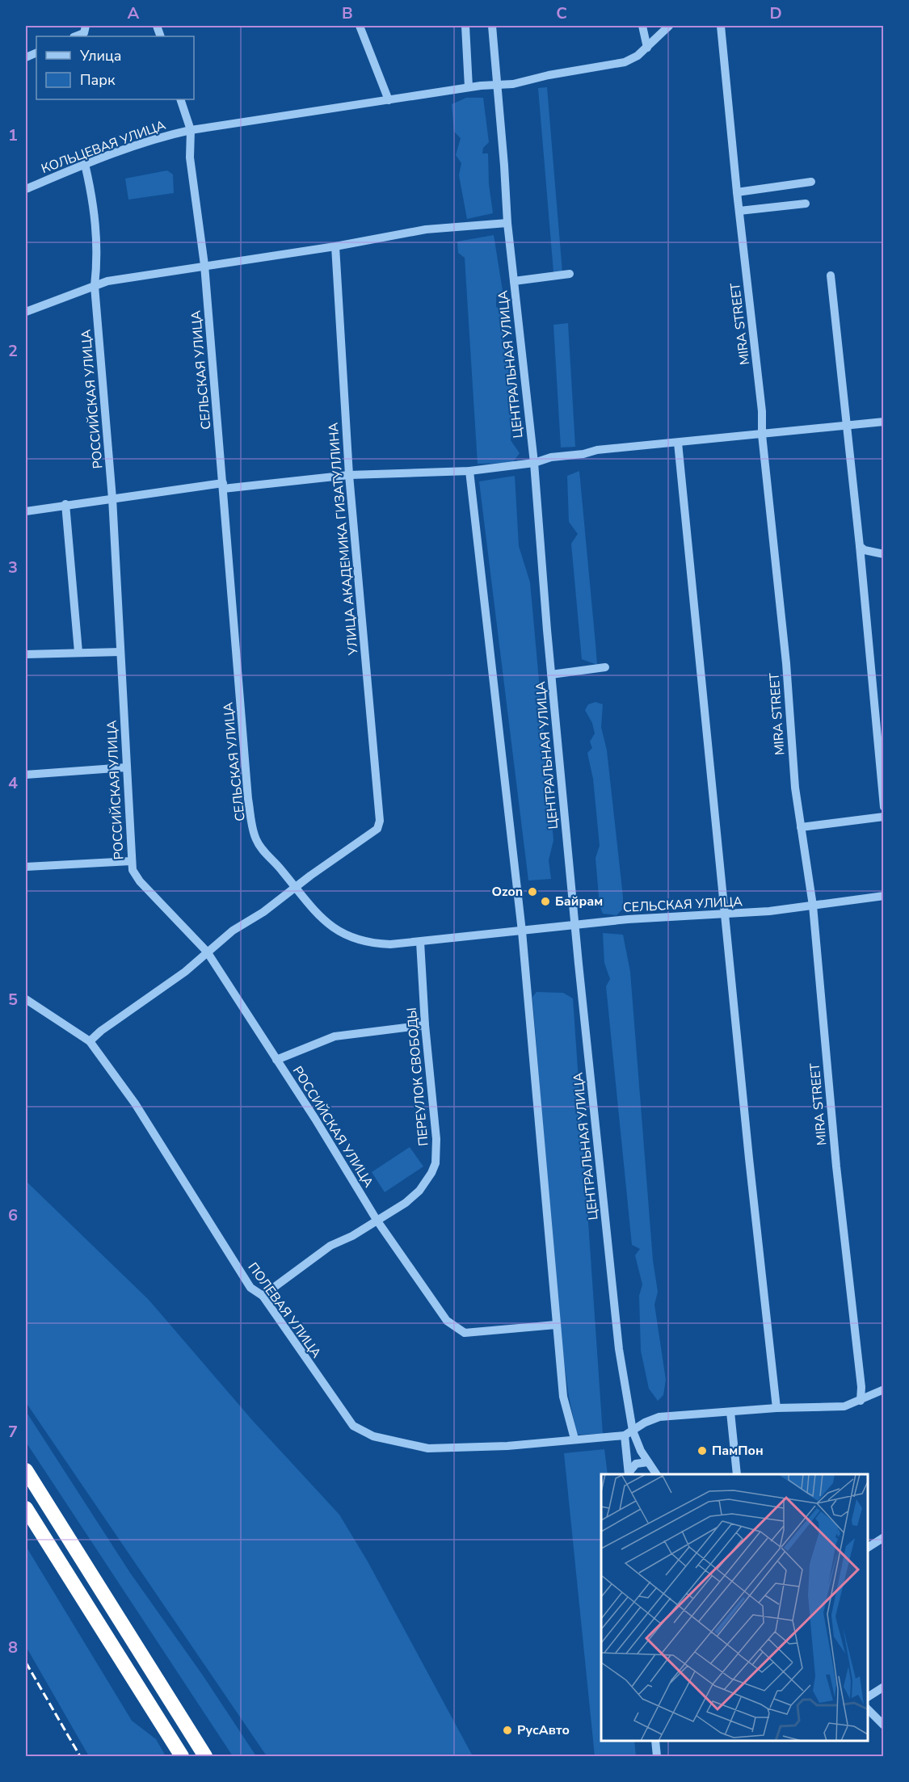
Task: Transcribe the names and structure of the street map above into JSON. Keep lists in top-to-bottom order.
{
  "streets": {
    "street": [
      "КОЛЬЦЕВАЯ УЛИЦА",
      "MIRA STREET",
      "ЦЕНТРАЛЬНАЯ УЛИЦА",
      "СЕЛЬСКАЯ УЛИЦА",
      "РОССИЙСКАЯ УЛИЦА",
      "УЛИЦА АКАДЕМИКА ГИЗАТУЛЛИНА",
      "ПЕРЕУЛОК СВОБОДЫ",
      "ПОЛЕВАЯ УЛИЦА"
    ]
  },
  "crossings": [
    ["КОЛЬЦЕВАЯ УЛИЦА", "ЦЕНТРАЛЬНАЯ УЛИЦА"],
    ["КОЛЬЦЕВАЯ УЛИЦА", "СЕЛЬСКАЯ УЛИЦА"],
    ["КОЛЬЦЕВАЯ УЛИЦА", "РОССИЙСКАЯ УЛИЦА"],
    ["MIRA STREET", "СЕЛЬСКАЯ УЛИЦА"],
    ["ЦЕНТРАЛЬНАЯ УЛИЦА", "СЕЛЬСКАЯ УЛИЦА"],
    ["ЦЕНТРАЛЬНАЯ УЛИЦА", "ПОЛЕВАЯ УЛИЦА"],
    ["СЕЛЬСКАЯ УЛИЦА", "УЛИЦА АКАДЕМИКА ГИЗАТУЛЛИНА"],
    ["СЕЛЬСКАЯ УЛИЦА", "ПЕРЕУЛОК СВОБОДЫ"],
    ["РОССИЙСКАЯ УЛИЦА", "ПЕРЕУЛОК СВОБОДЫ"],
    ["ПЕРЕУЛОК СВОБОДЫ", "ПОЛЕВАЯ УЛИЦА"]
  ],
  "places": [
    "Ozon",
    "Байрам",
    "ПамПон",
    "РусАвто"
  ],
  "legend": ["Улица", "Парк"],
  "grid": {
    "columns": [
      "A",
      "B",
      "C",
      "D"
    ],
    "rows": [
      "1",
      "2",
      "3",
      "4",
      "5",
      "6",
      "7",
      "8"
    ]
  }
}
